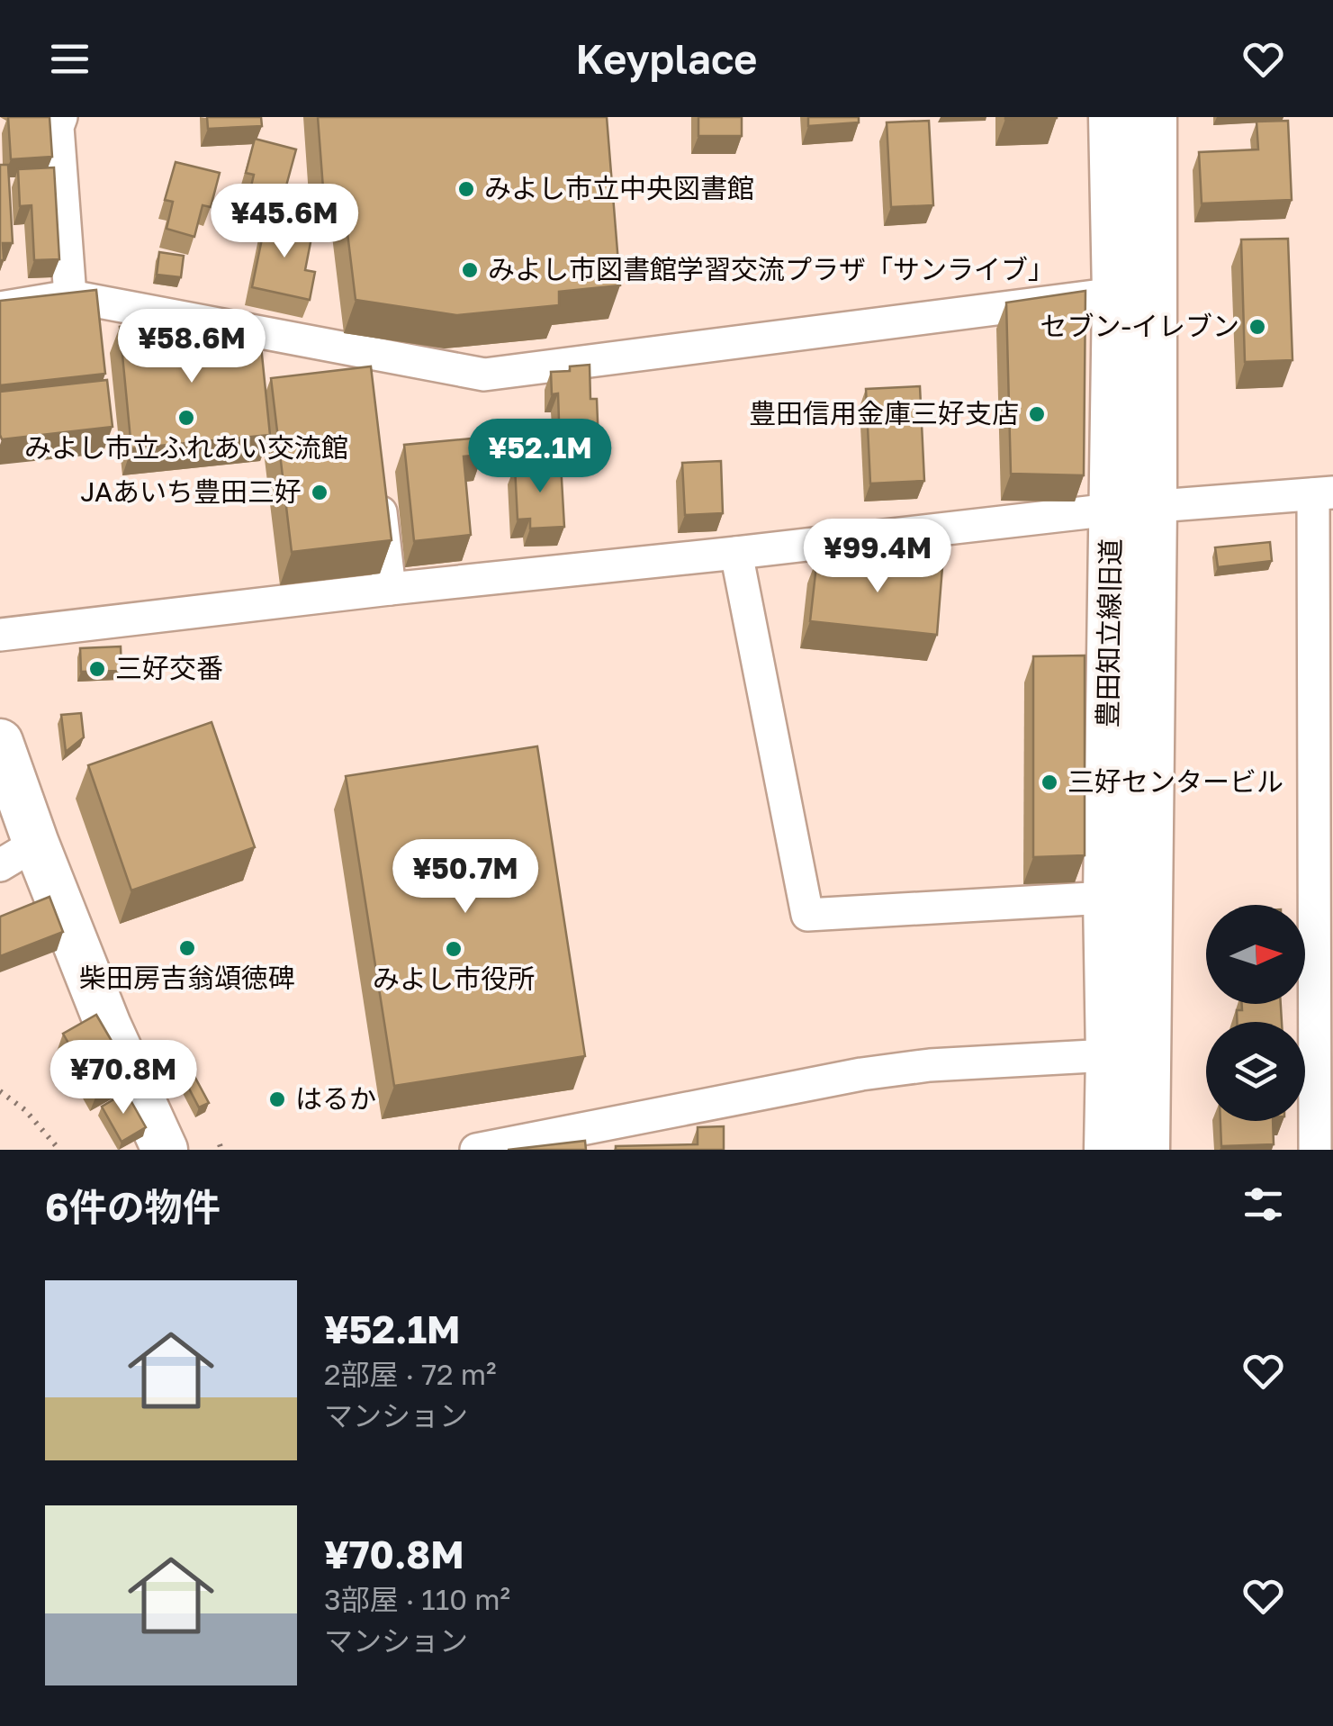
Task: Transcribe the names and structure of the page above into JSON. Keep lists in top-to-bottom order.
{
  "streets": {
    "street": ["豊田知立線旧道"]
  },
  "places": [
    "みよし市立中央図書館",
    "みよし市図書館学習交流プラザ「サンライブ」",
    "セブン-イレブン",
    "豊田信用金庫三好支店",
    "みよし市立ふれあい交流館",
    "JAあいち豊田三好",
    "三好交番",
    "三好センタービル",
    "柴田房吉翁頌徳碑",
    "みよし市役所",
    "はるか"
  ],
  "north": "right",
  "page": {
    "header": "Keyplace",
    "price": [
      "¥45.6M",
      "¥58.6M",
      "¥52.1M",
      "¥99.4M",
      "¥50.7M",
      "¥70.8M"
    ],
    "heading": "6件の物件",
    "list": [
      {
        "name": "¥52.1M",
        "note": "2部屋 · 72 m² · マンション"
      },
      {
        "name": "¥70.8M",
        "note": "3部屋 · 110 m² · マンション"
      }
    ]
  }
}
